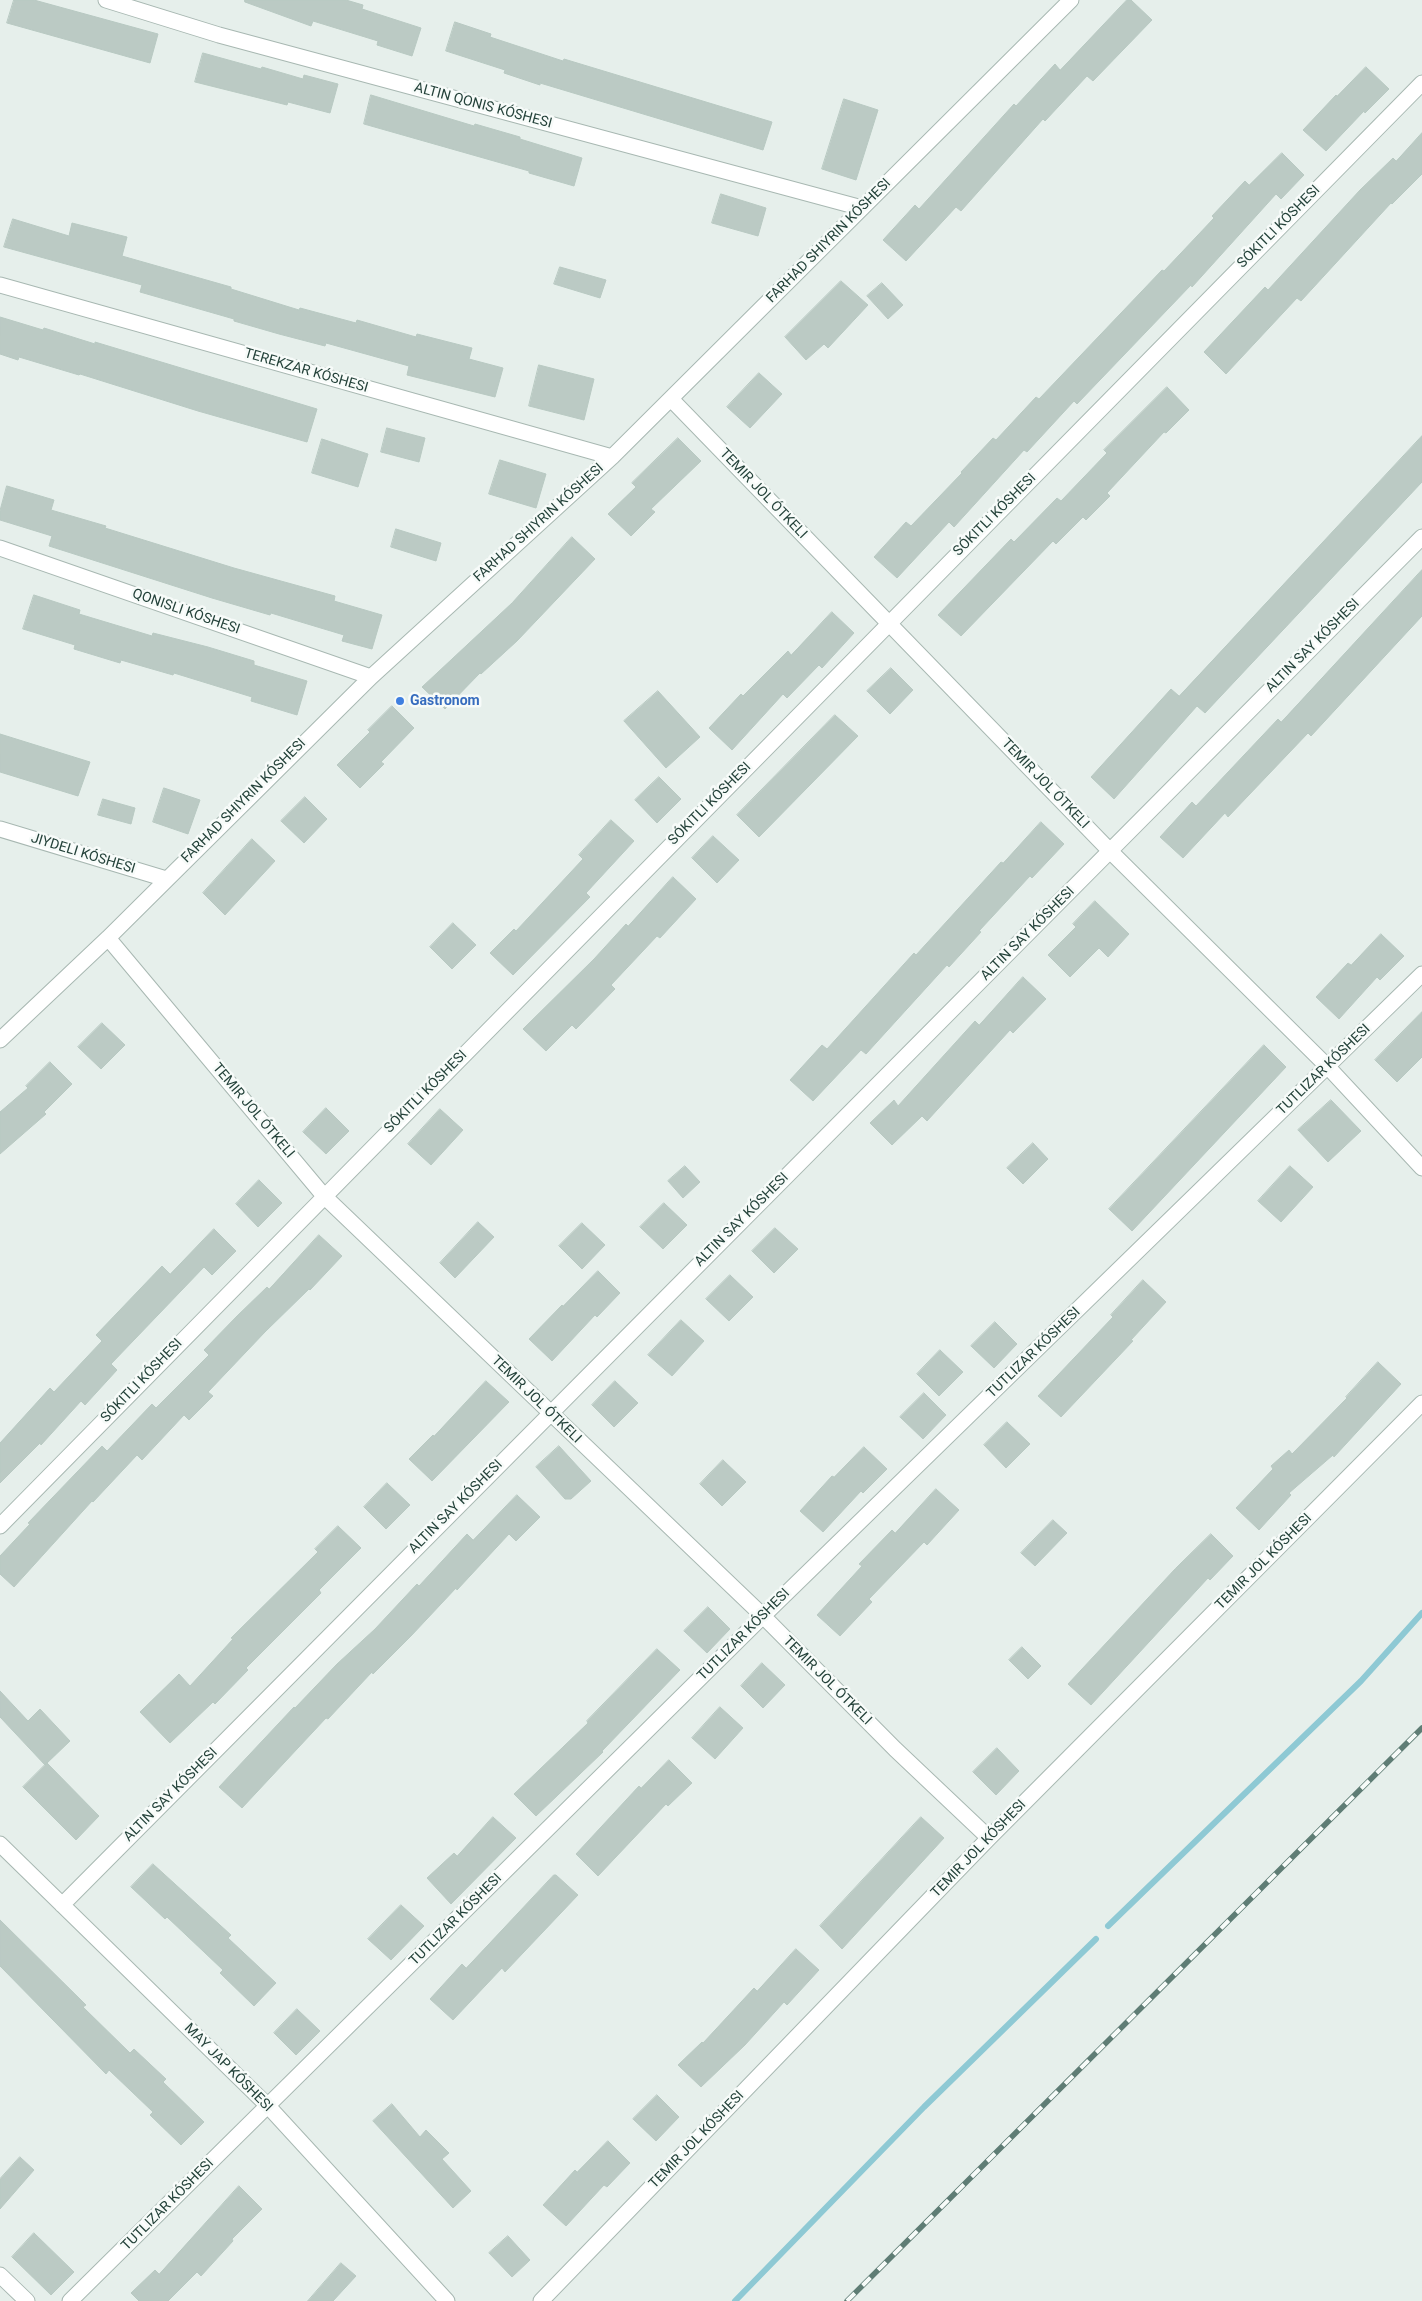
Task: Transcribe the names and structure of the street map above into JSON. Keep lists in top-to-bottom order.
{
  "streets": {
    "street": [
      "SÓKITLI KÓSHESI",
      "FARHAD SHIYRIN KÓSHESI",
      "TEREKZAR KÓSHESI",
      "TEMIR JOL ÓTKELI",
      "JIYDELI KÓSHESI",
      "TEMIR JOL KÓSHESI",
      "MAY JAP KÓSHESI"
    ]
  },
  "crossings": [
    ["SÓKITLI KÓSHESI", "TEMIR JOL ÓTKELI"],
    ["FARHAD SHIYRIN KÓSHESI", "TEREKZAR KÓSHESI"],
    ["FARHAD SHIYRIN KÓSHESI", "TEMIR JOL ÓTKELI"],
    ["FARHAD SHIYRIN KÓSHESI", "JIYDELI KÓSHESI"],
    ["TEMIR JOL ÓTKELI", "TEMIR JOL KÓSHESI"]
  ],
  "places": ["Gastronom"]
}
